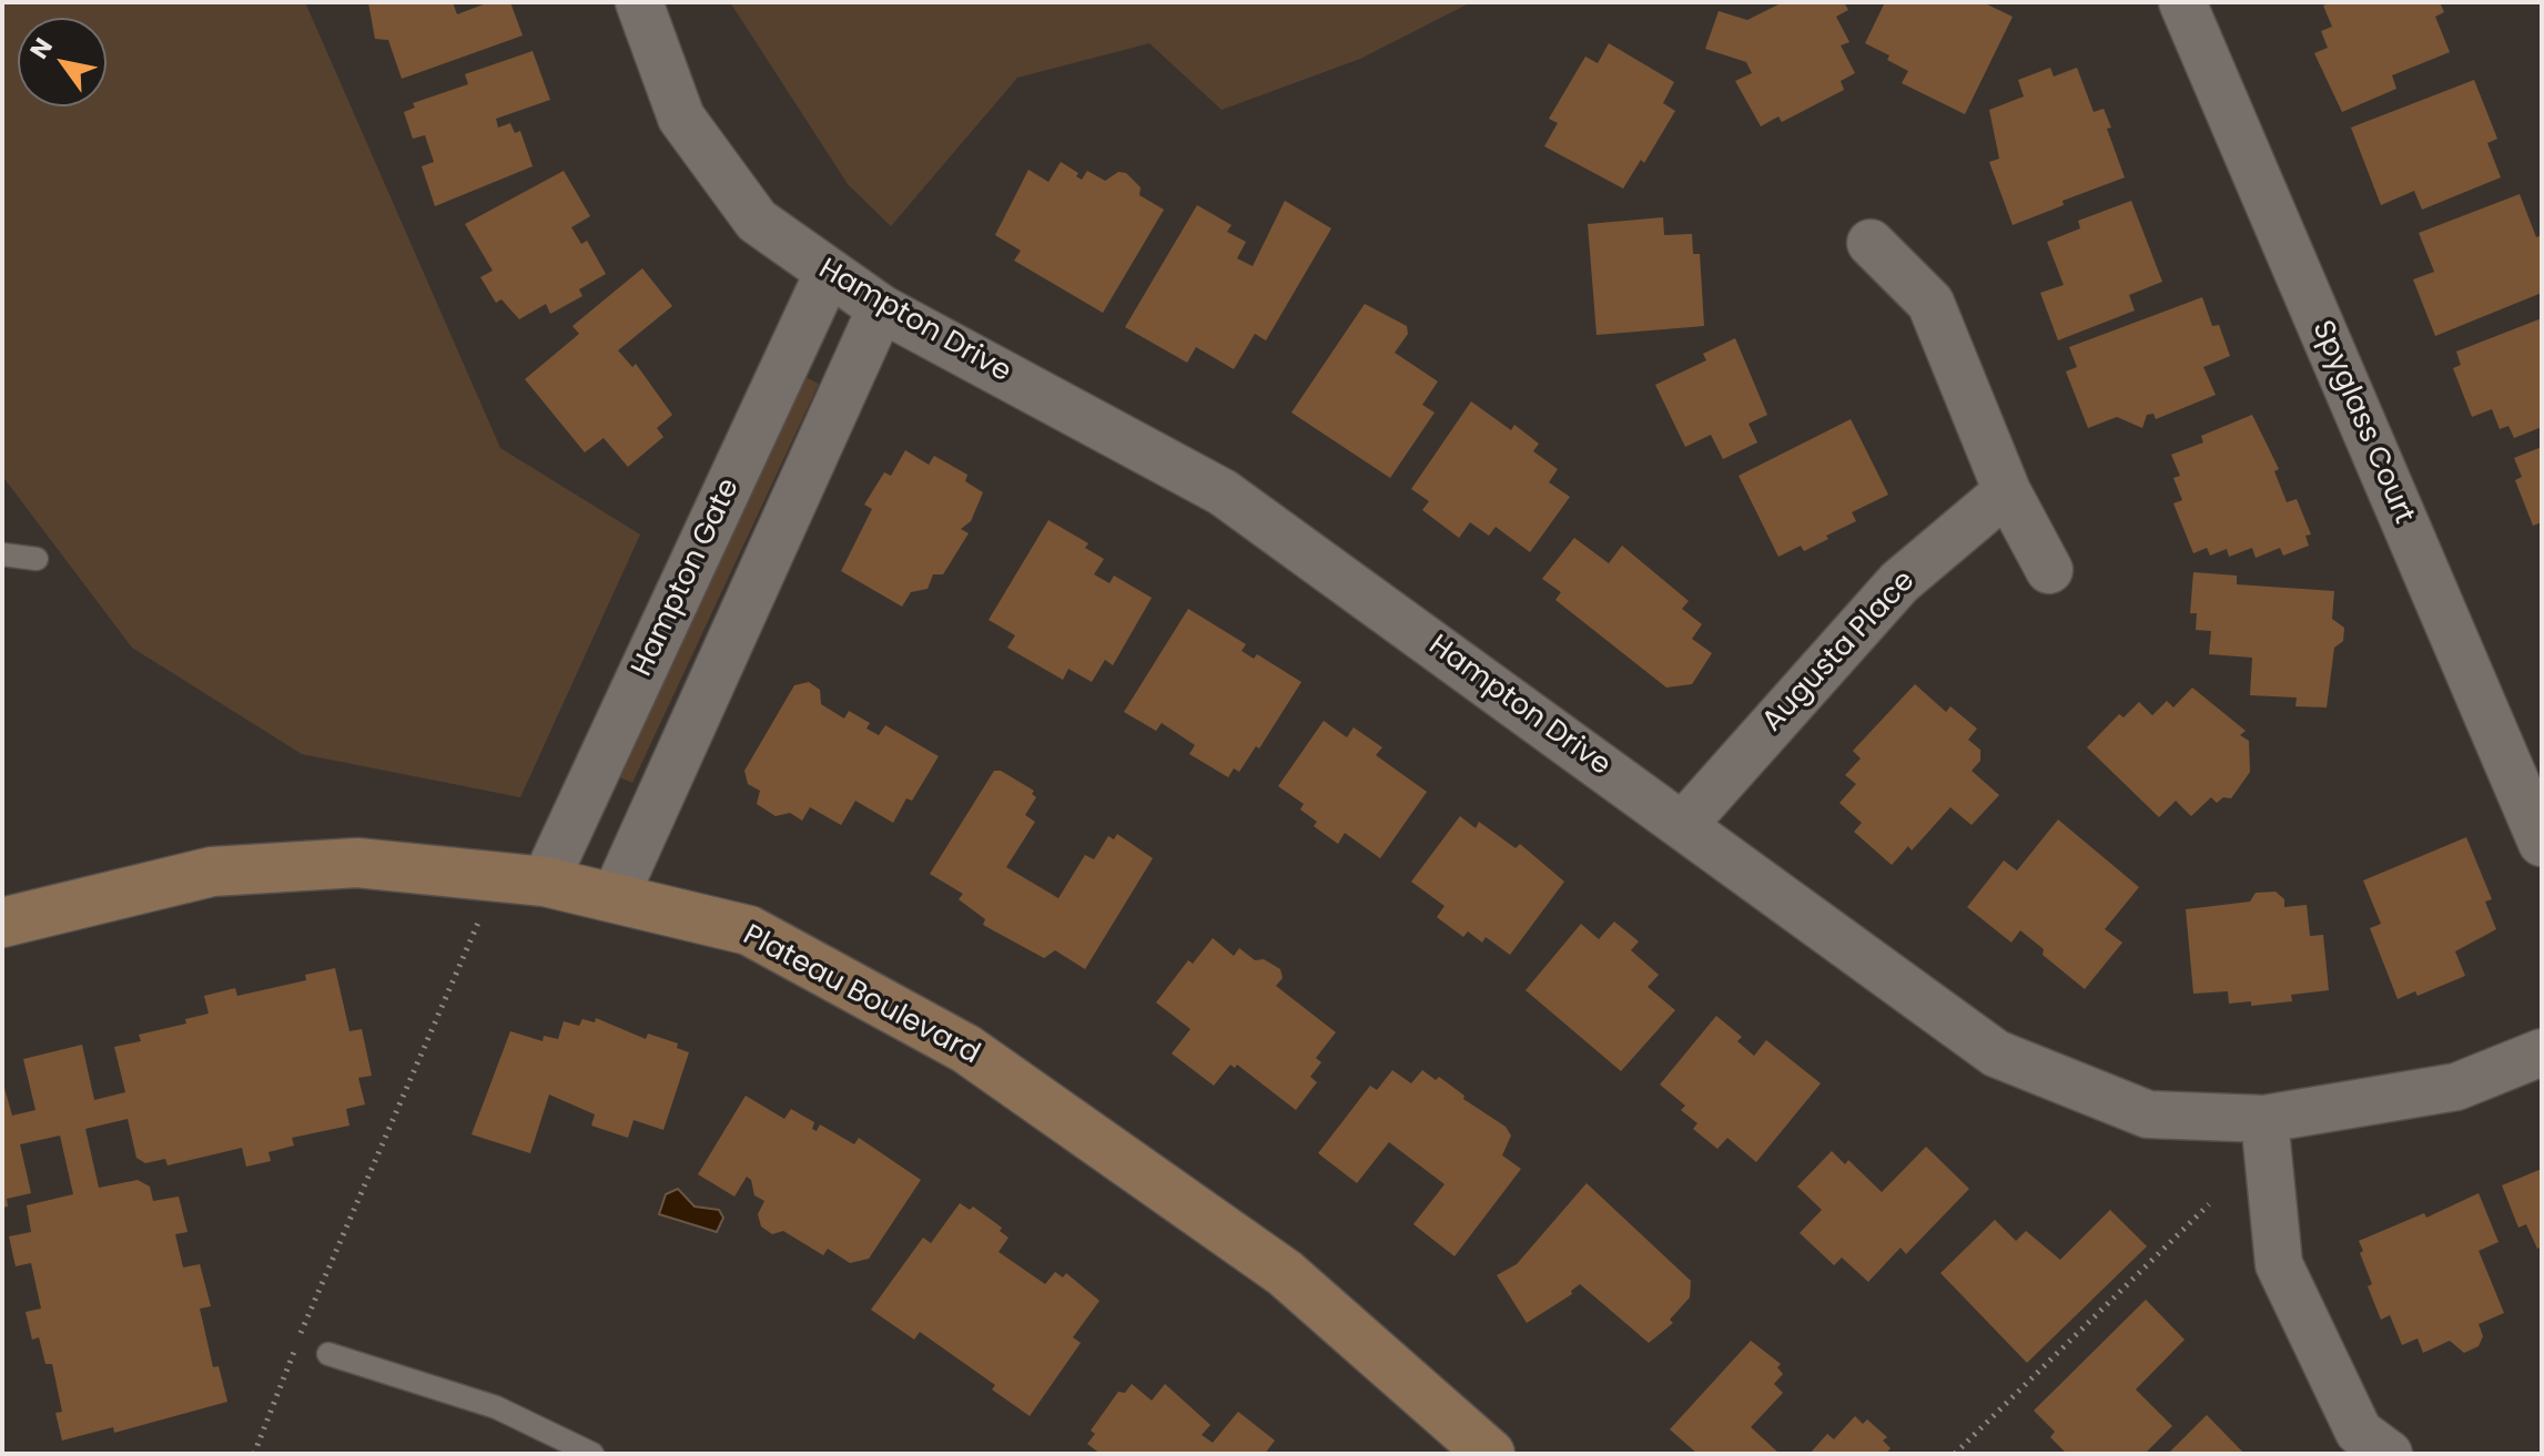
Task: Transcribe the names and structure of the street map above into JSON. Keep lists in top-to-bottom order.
{
  "streets": {
    "street": [
      "Hampton Drive",
      "Spyglass Court",
      "Hampton Gate",
      "Augusta Place",
      "Plateau Boulevard"
    ]
  },
  "crossings": [
    ["Hampton Drive", "Hampton Gate"],
    ["Hampton Drive", "Augusta Place"],
    ["Hampton Gate", "Plateau Boulevard"]
  ],
  "north": "top left"
}
